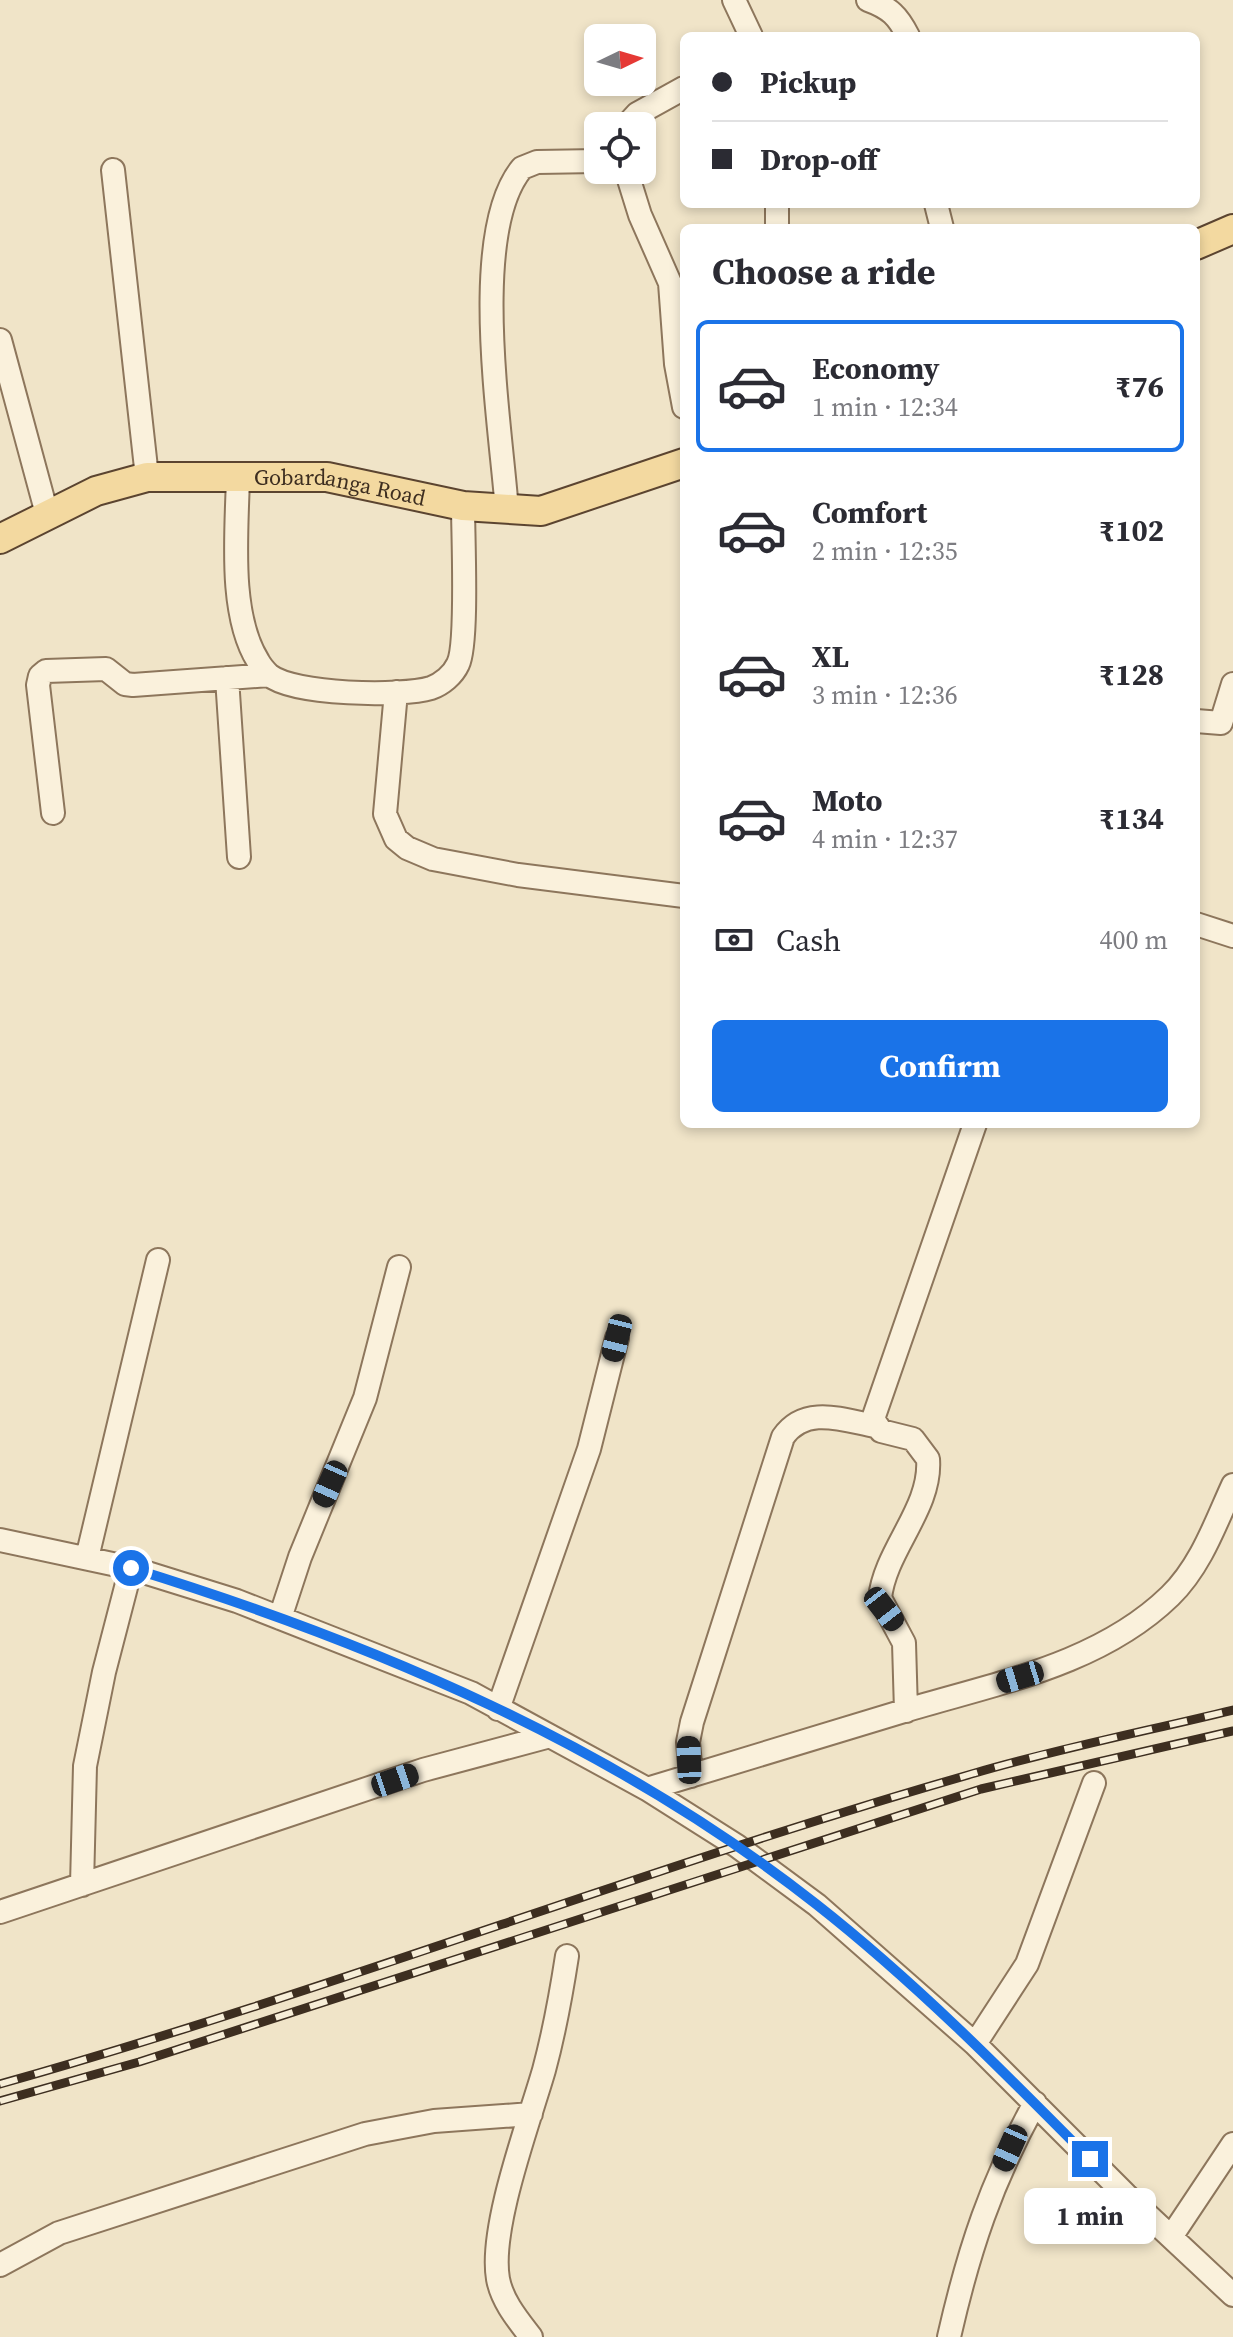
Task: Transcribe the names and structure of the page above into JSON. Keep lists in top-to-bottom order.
{
  "streets": {
    "main road": ["Gobardanga Road"]
  },
  "north": "right",
  "page": {
    "banner": ["Pickup", "Drop-off"],
    "heading": "Choose a ride",
    "list": [
      {
        "name": "Economy",
        "note": "1 min · 12:34",
        "value": "₹76"
      },
      {
        "name": "Comfort",
        "note": "2 min · 12:35",
        "value": "₹102"
      },
      {
        "name": "XL",
        "note": "3 min · 12:36",
        "value": "₹128"
      },
      {
        "name": "Moto",
        "note": "4 min · 12:37",
        "value": "₹134"
      }
    ],
    "pay": ["Cash", "400 m"],
    "buttons": "Confirm",
    "bubble": "1 min"
  }
}
